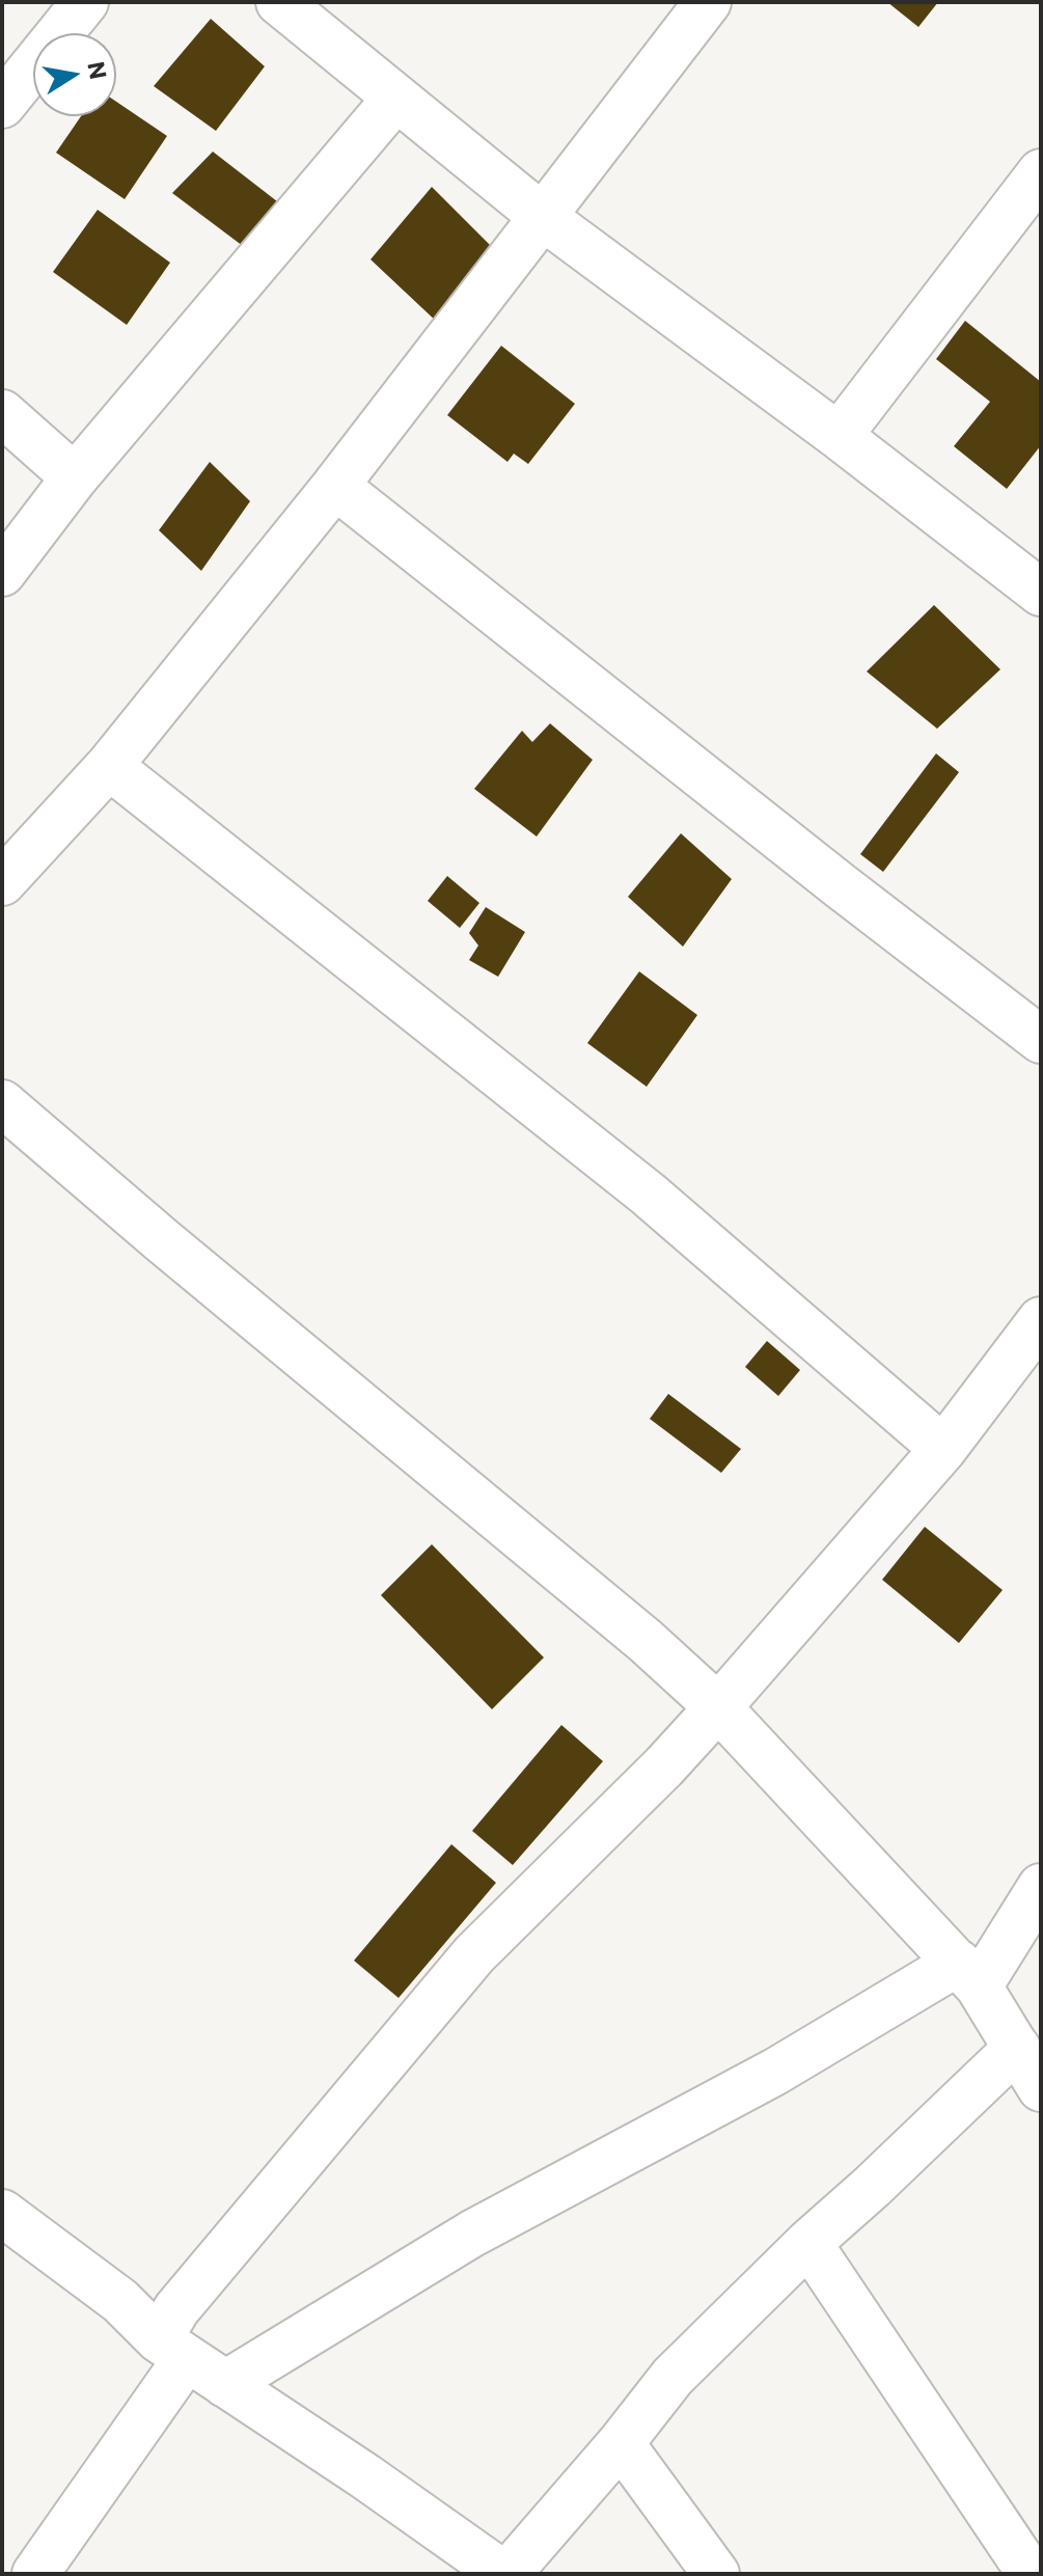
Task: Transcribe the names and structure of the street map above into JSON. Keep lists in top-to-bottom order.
{
  "north": "right"
}
